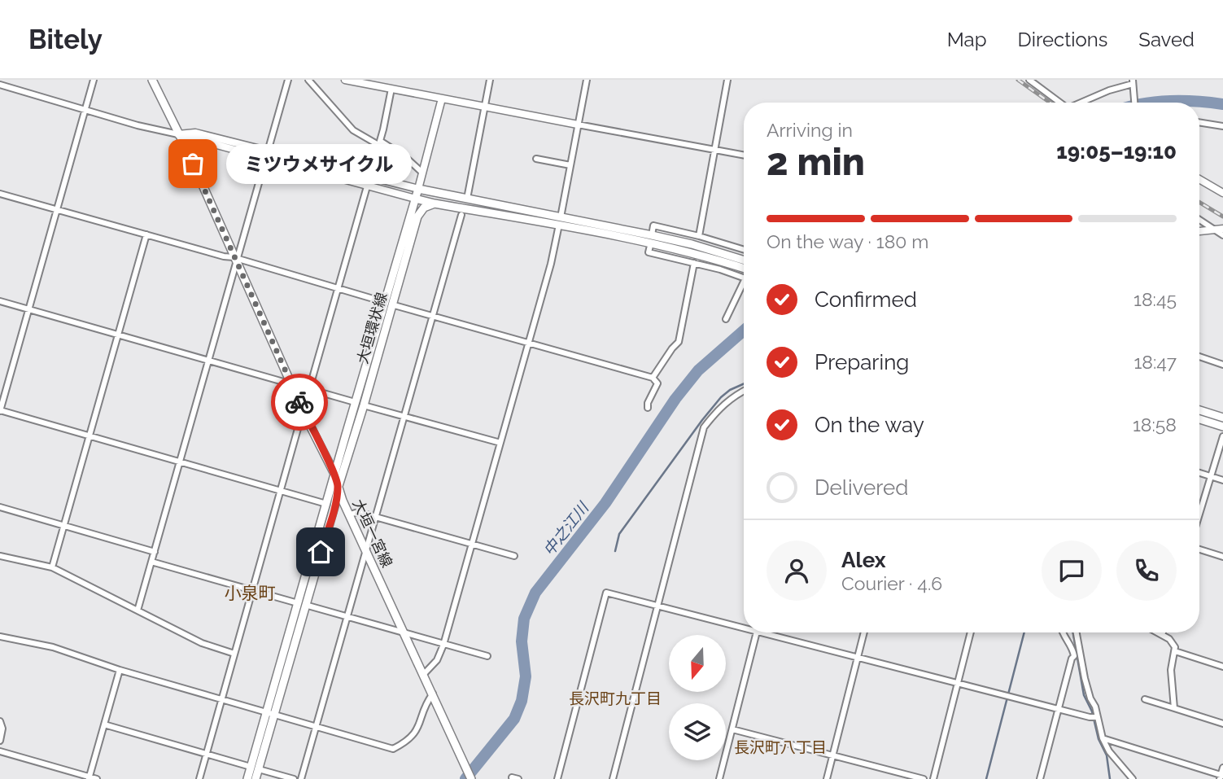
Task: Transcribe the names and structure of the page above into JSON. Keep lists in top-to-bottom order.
{
  "streets": {
    "main road": ["大垣環状線", "大垣一宮線"]
  },
  "crossings": [
    ["大垣環状線", "大垣一宮線"]
  ],
  "districts": ["小泉町", "長沢町九丁目", "長沢町八丁目"],
  "water": ["中之江川"],
  "places": ["ミツウメサイクル"],
  "north": "bottom",
  "page": {
    "header": "Bitely",
    "nav": ["Map", "Directions", "Saved"],
    "heading": ["2 min", "Arriving in", "19:05–19:10"],
    "panel": ["Alex", "Courier · 4.6"],
    "bubble": "ミツウメサイクル",
    "bar": "On the way · 180 m",
    "list": [
      ["Confirmed", "18:45"],
      ["Preparing", "18:47"],
      ["On the way", "18:58"],
      "Delivered"
    ]
  }
}
